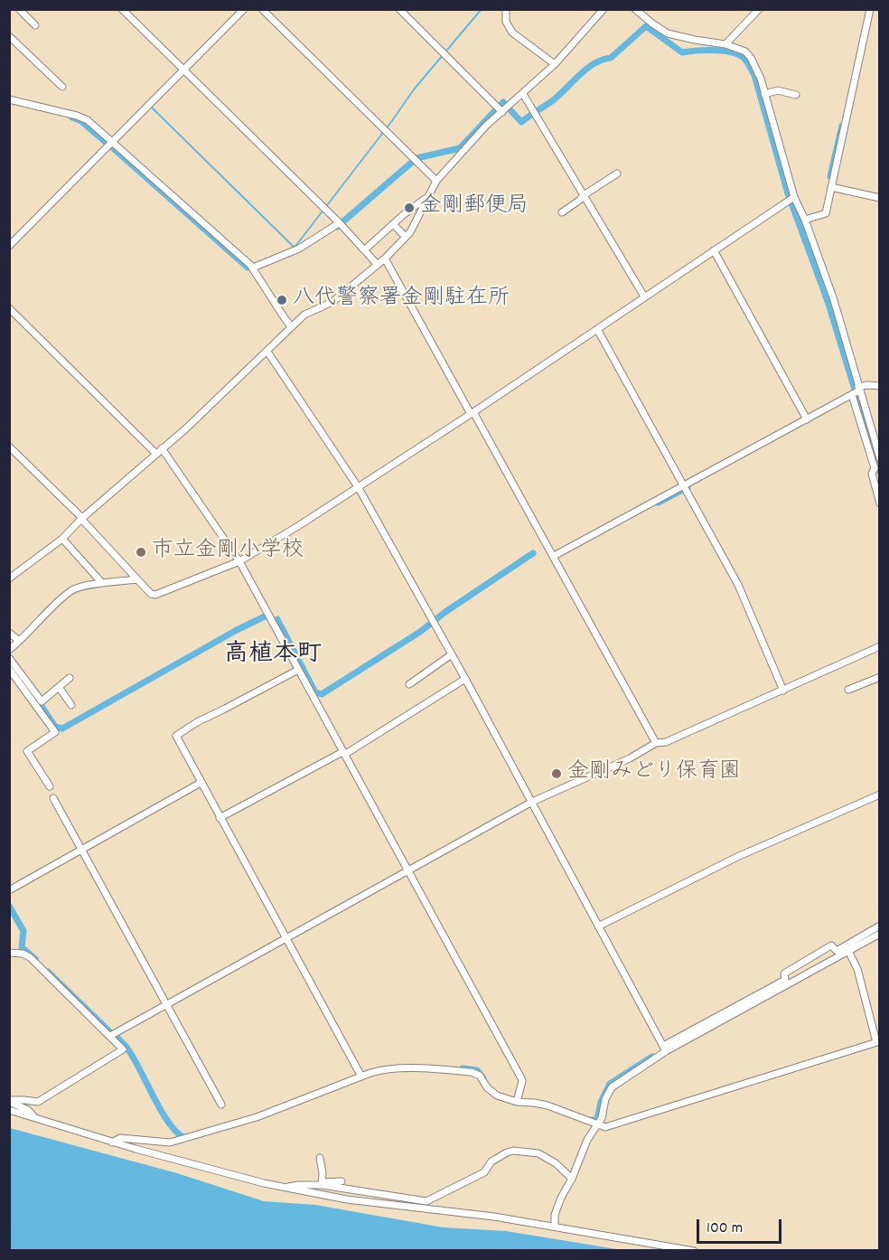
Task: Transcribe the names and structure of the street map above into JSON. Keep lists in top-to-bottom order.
{
  "districts": ["高植本町"],
  "places": [
    "金剛郵便局",
    "八代警察署金剛駐在所",
    "市立金剛小学校",
    "金剛みどり保育園"
  ],
  "scale_bar": "100 m"
}
